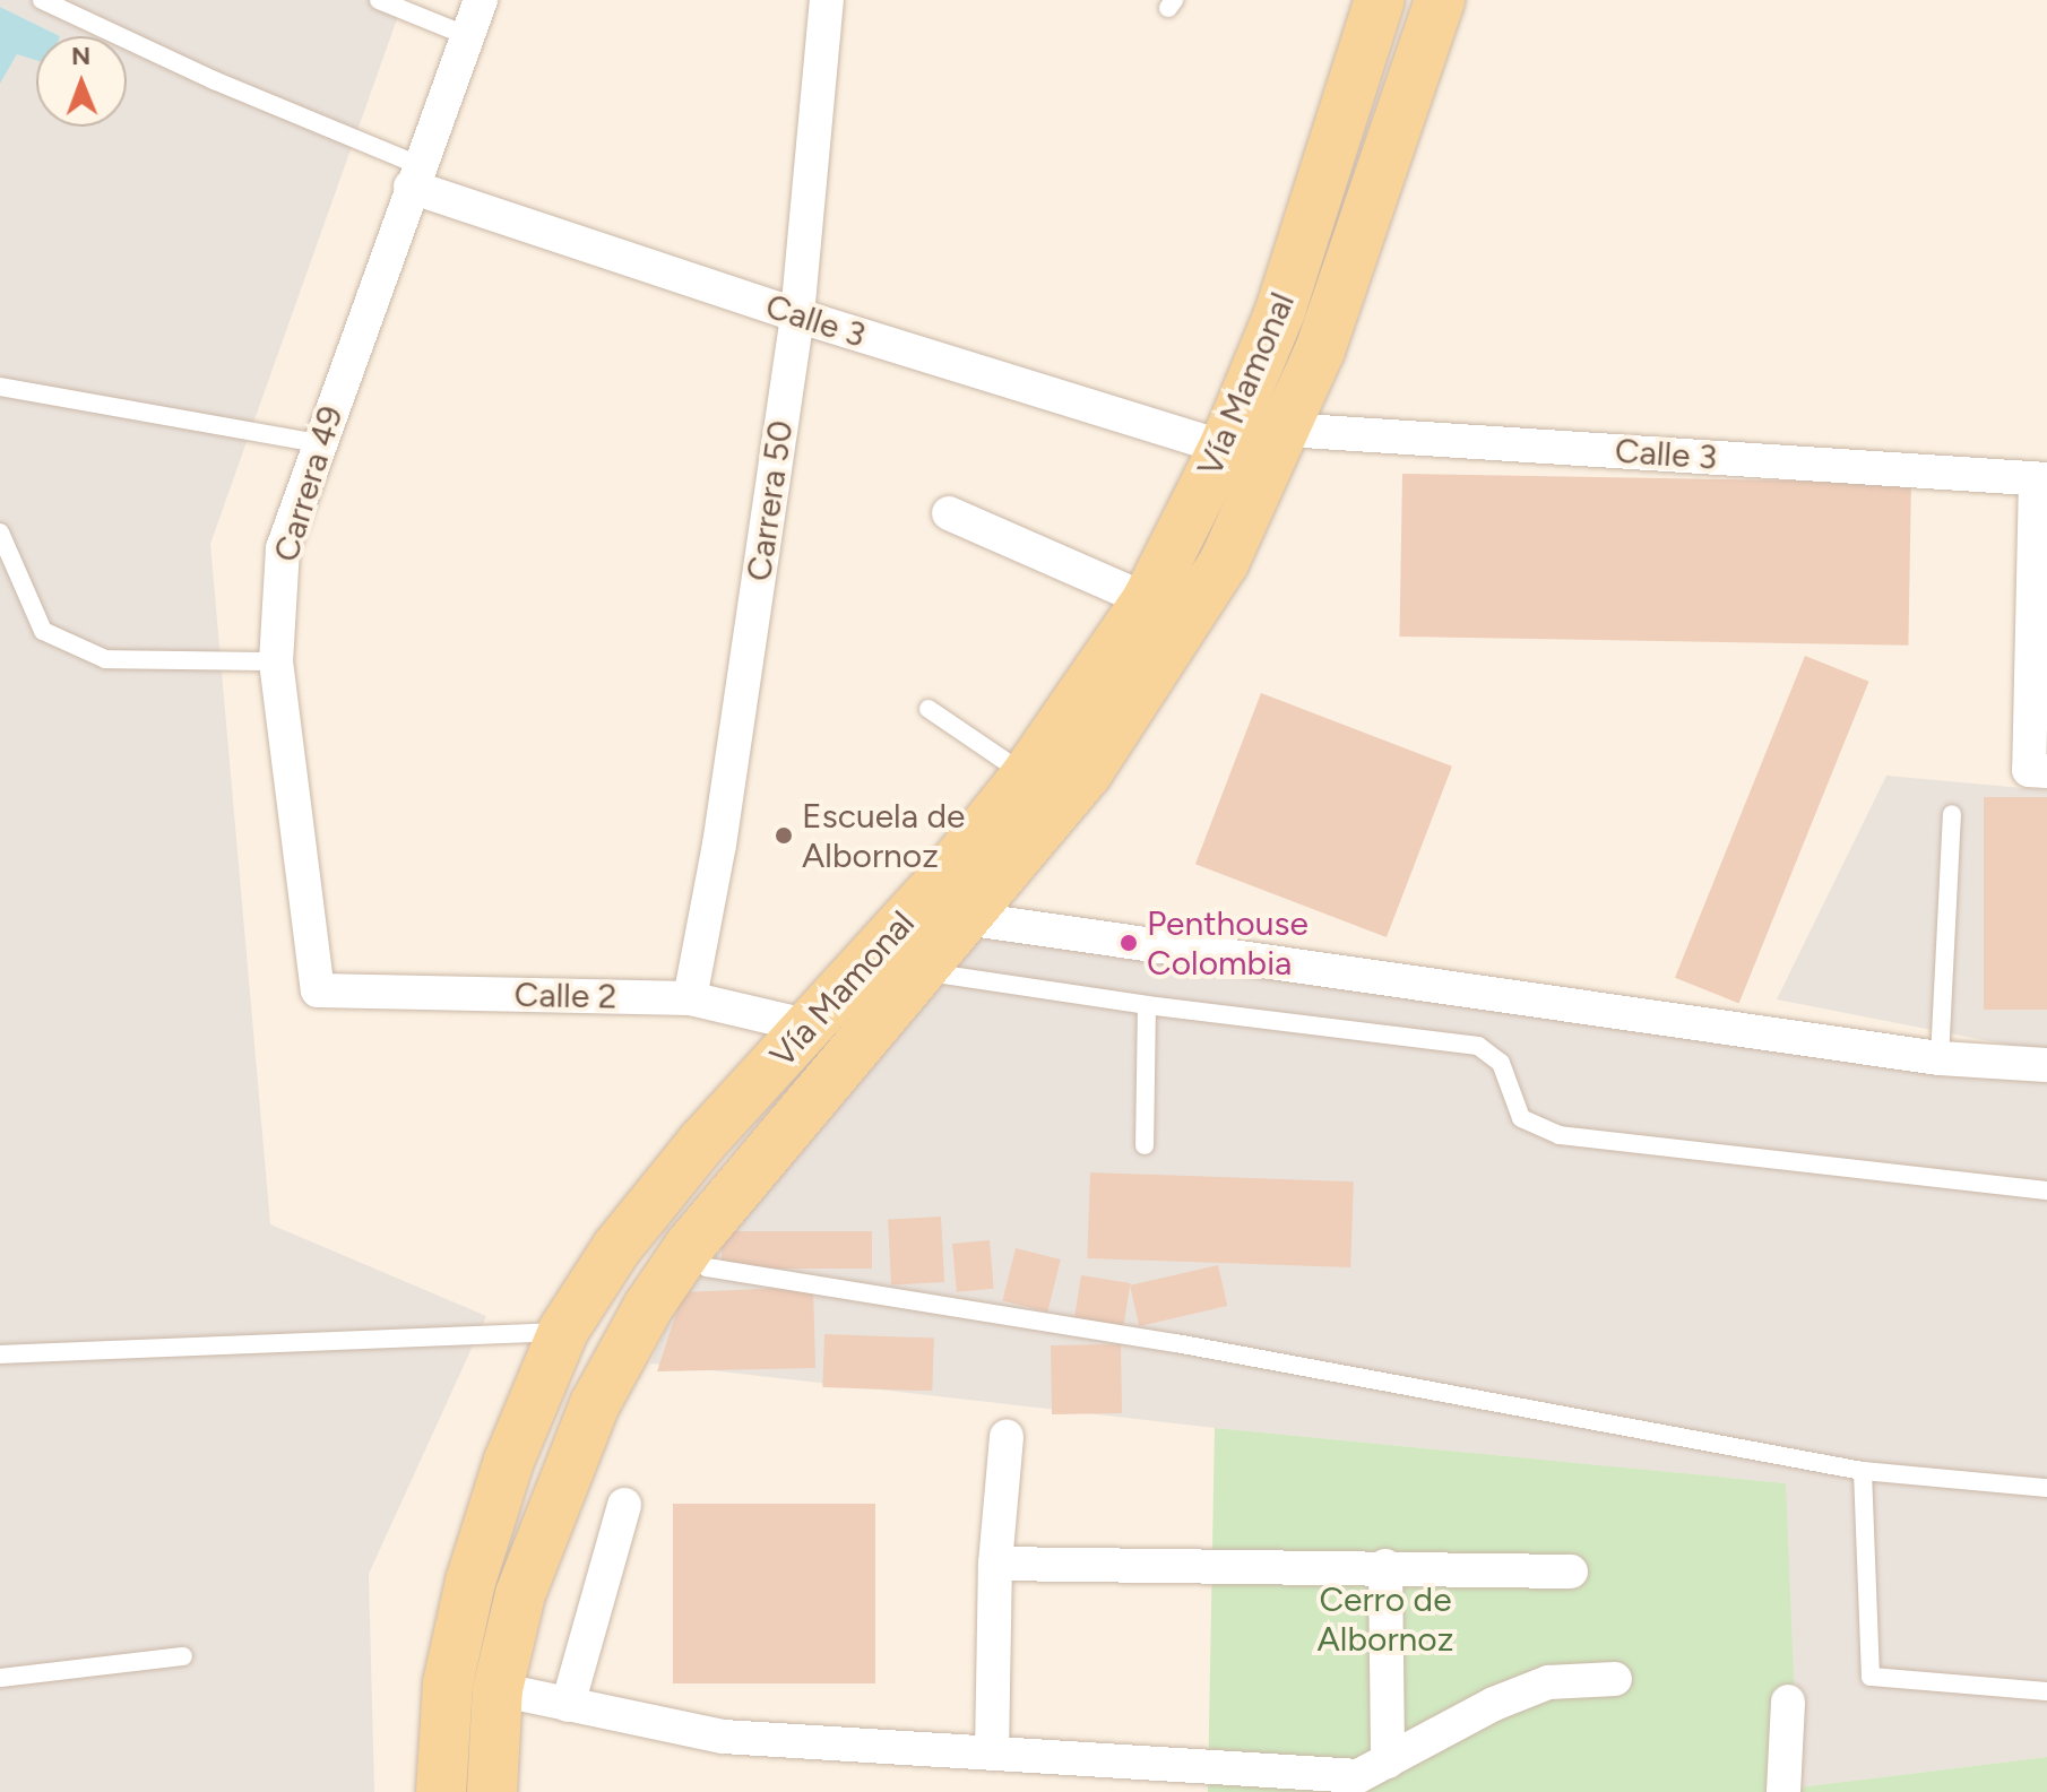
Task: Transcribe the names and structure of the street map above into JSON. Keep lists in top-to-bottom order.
{
  "streets": {
    "main road": ["Vía Mamonal"],
    "street": [
      "Calle 3",
      "Carrera 49",
      "Carrera 50",
      "Calle 2"
    ]
  },
  "crossings": [
    ["Calle 3", "Vía Mamonal"],
    ["Calle 3", "Carrera 49"],
    ["Calle 3", "Carrera 50"],
    ["Vía Mamonal", "Calle 2"],
    ["Carrera 49", "Calle 2"],
    ["Carrera 50", "Calle 2"]
  ],
  "parks": ["Cerro de Albornoz"],
  "places": ["Escuela de Albornoz", "Penthouse Colombia"],
  "north": "top"
}
